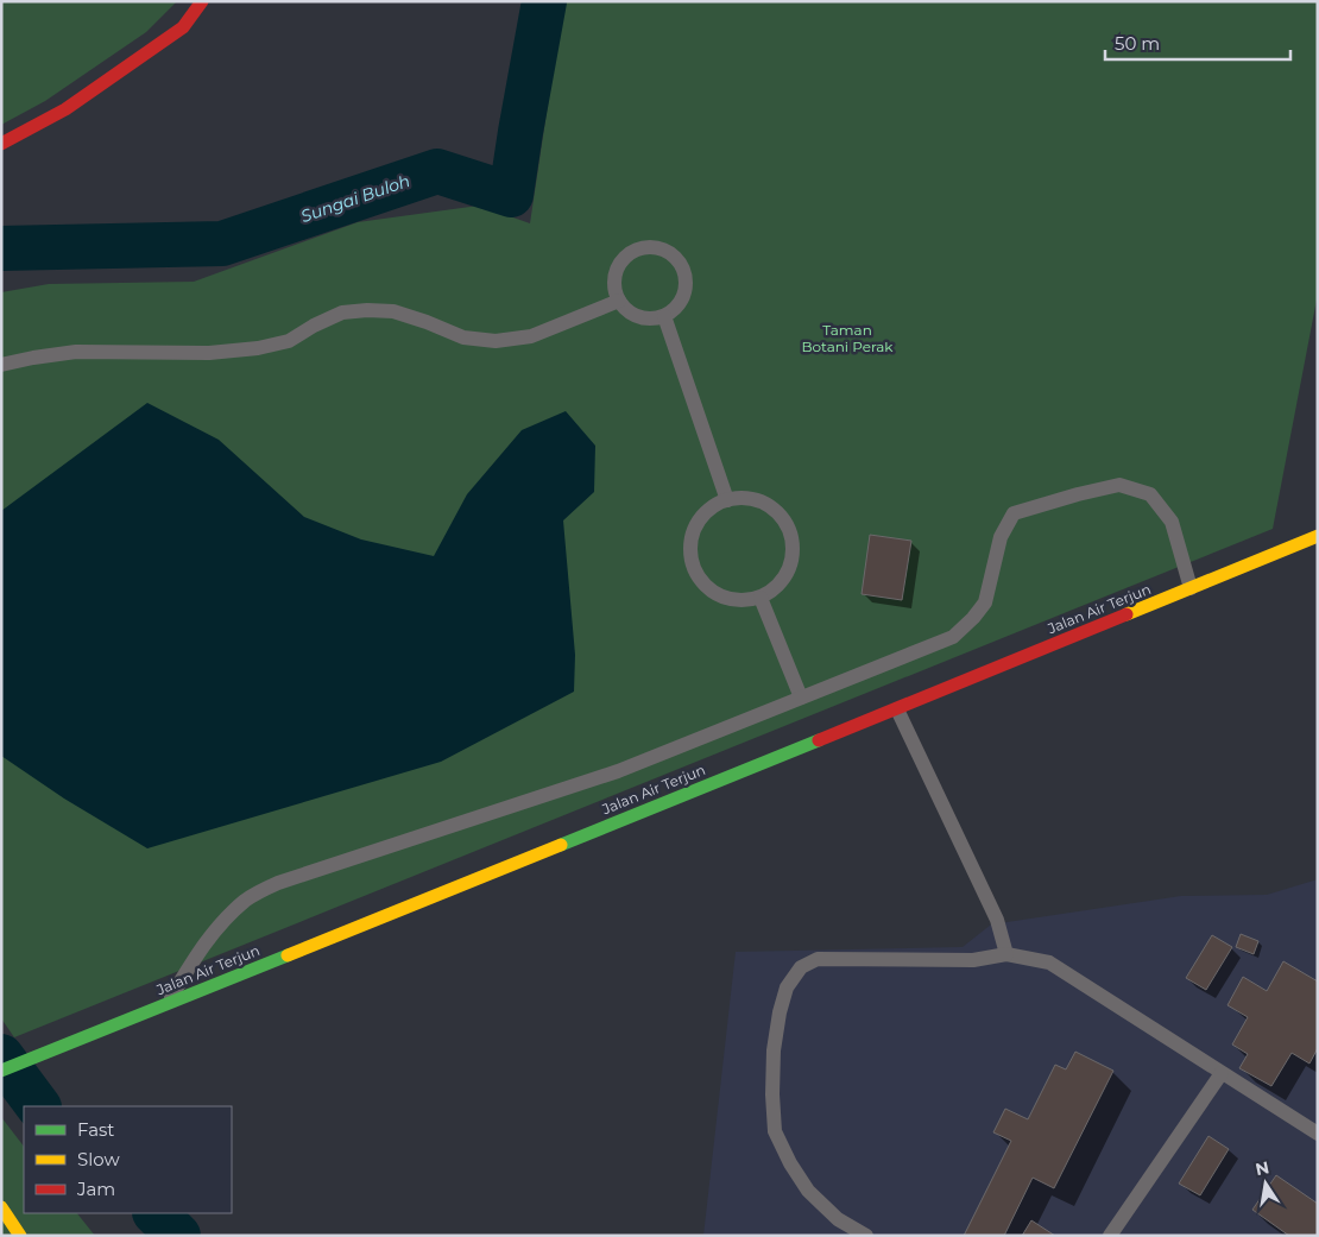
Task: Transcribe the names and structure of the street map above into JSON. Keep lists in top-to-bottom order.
{
  "streets": {
    "street": ["Jalan Air Terjun"]
  },
  "water": ["Sungai Buloh"],
  "parks": ["Taman Botani Perak"],
  "legend": ["Fast", "Slow", "Jam"],
  "scale_bar": "50 m",
  "north": "top"
}
